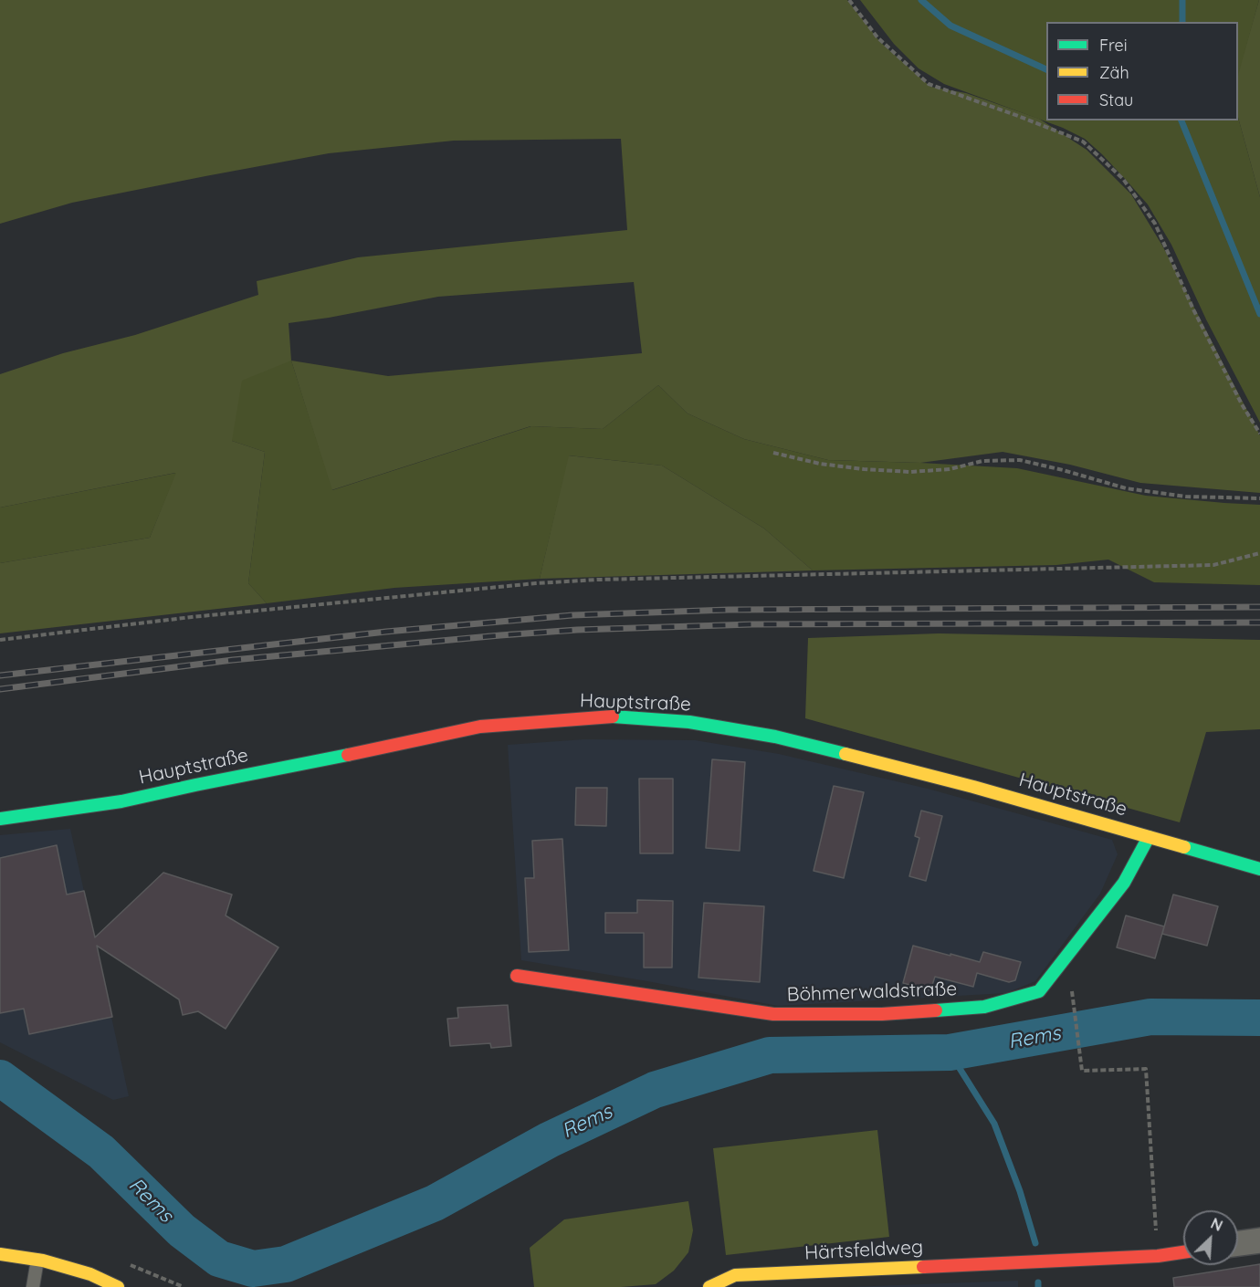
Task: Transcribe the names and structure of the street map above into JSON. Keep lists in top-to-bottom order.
{
  "streets": {
    "street": ["Hauptstraße", "Böhmerwaldstraße", "Härtsfeldweg"]
  },
  "crossings": [
    ["Hauptstraße", "Böhmerwaldstraße"]
  ],
  "water": ["Rems"],
  "legend": ["Frei", "Zäh", "Stau"],
  "north": "top right"
}
